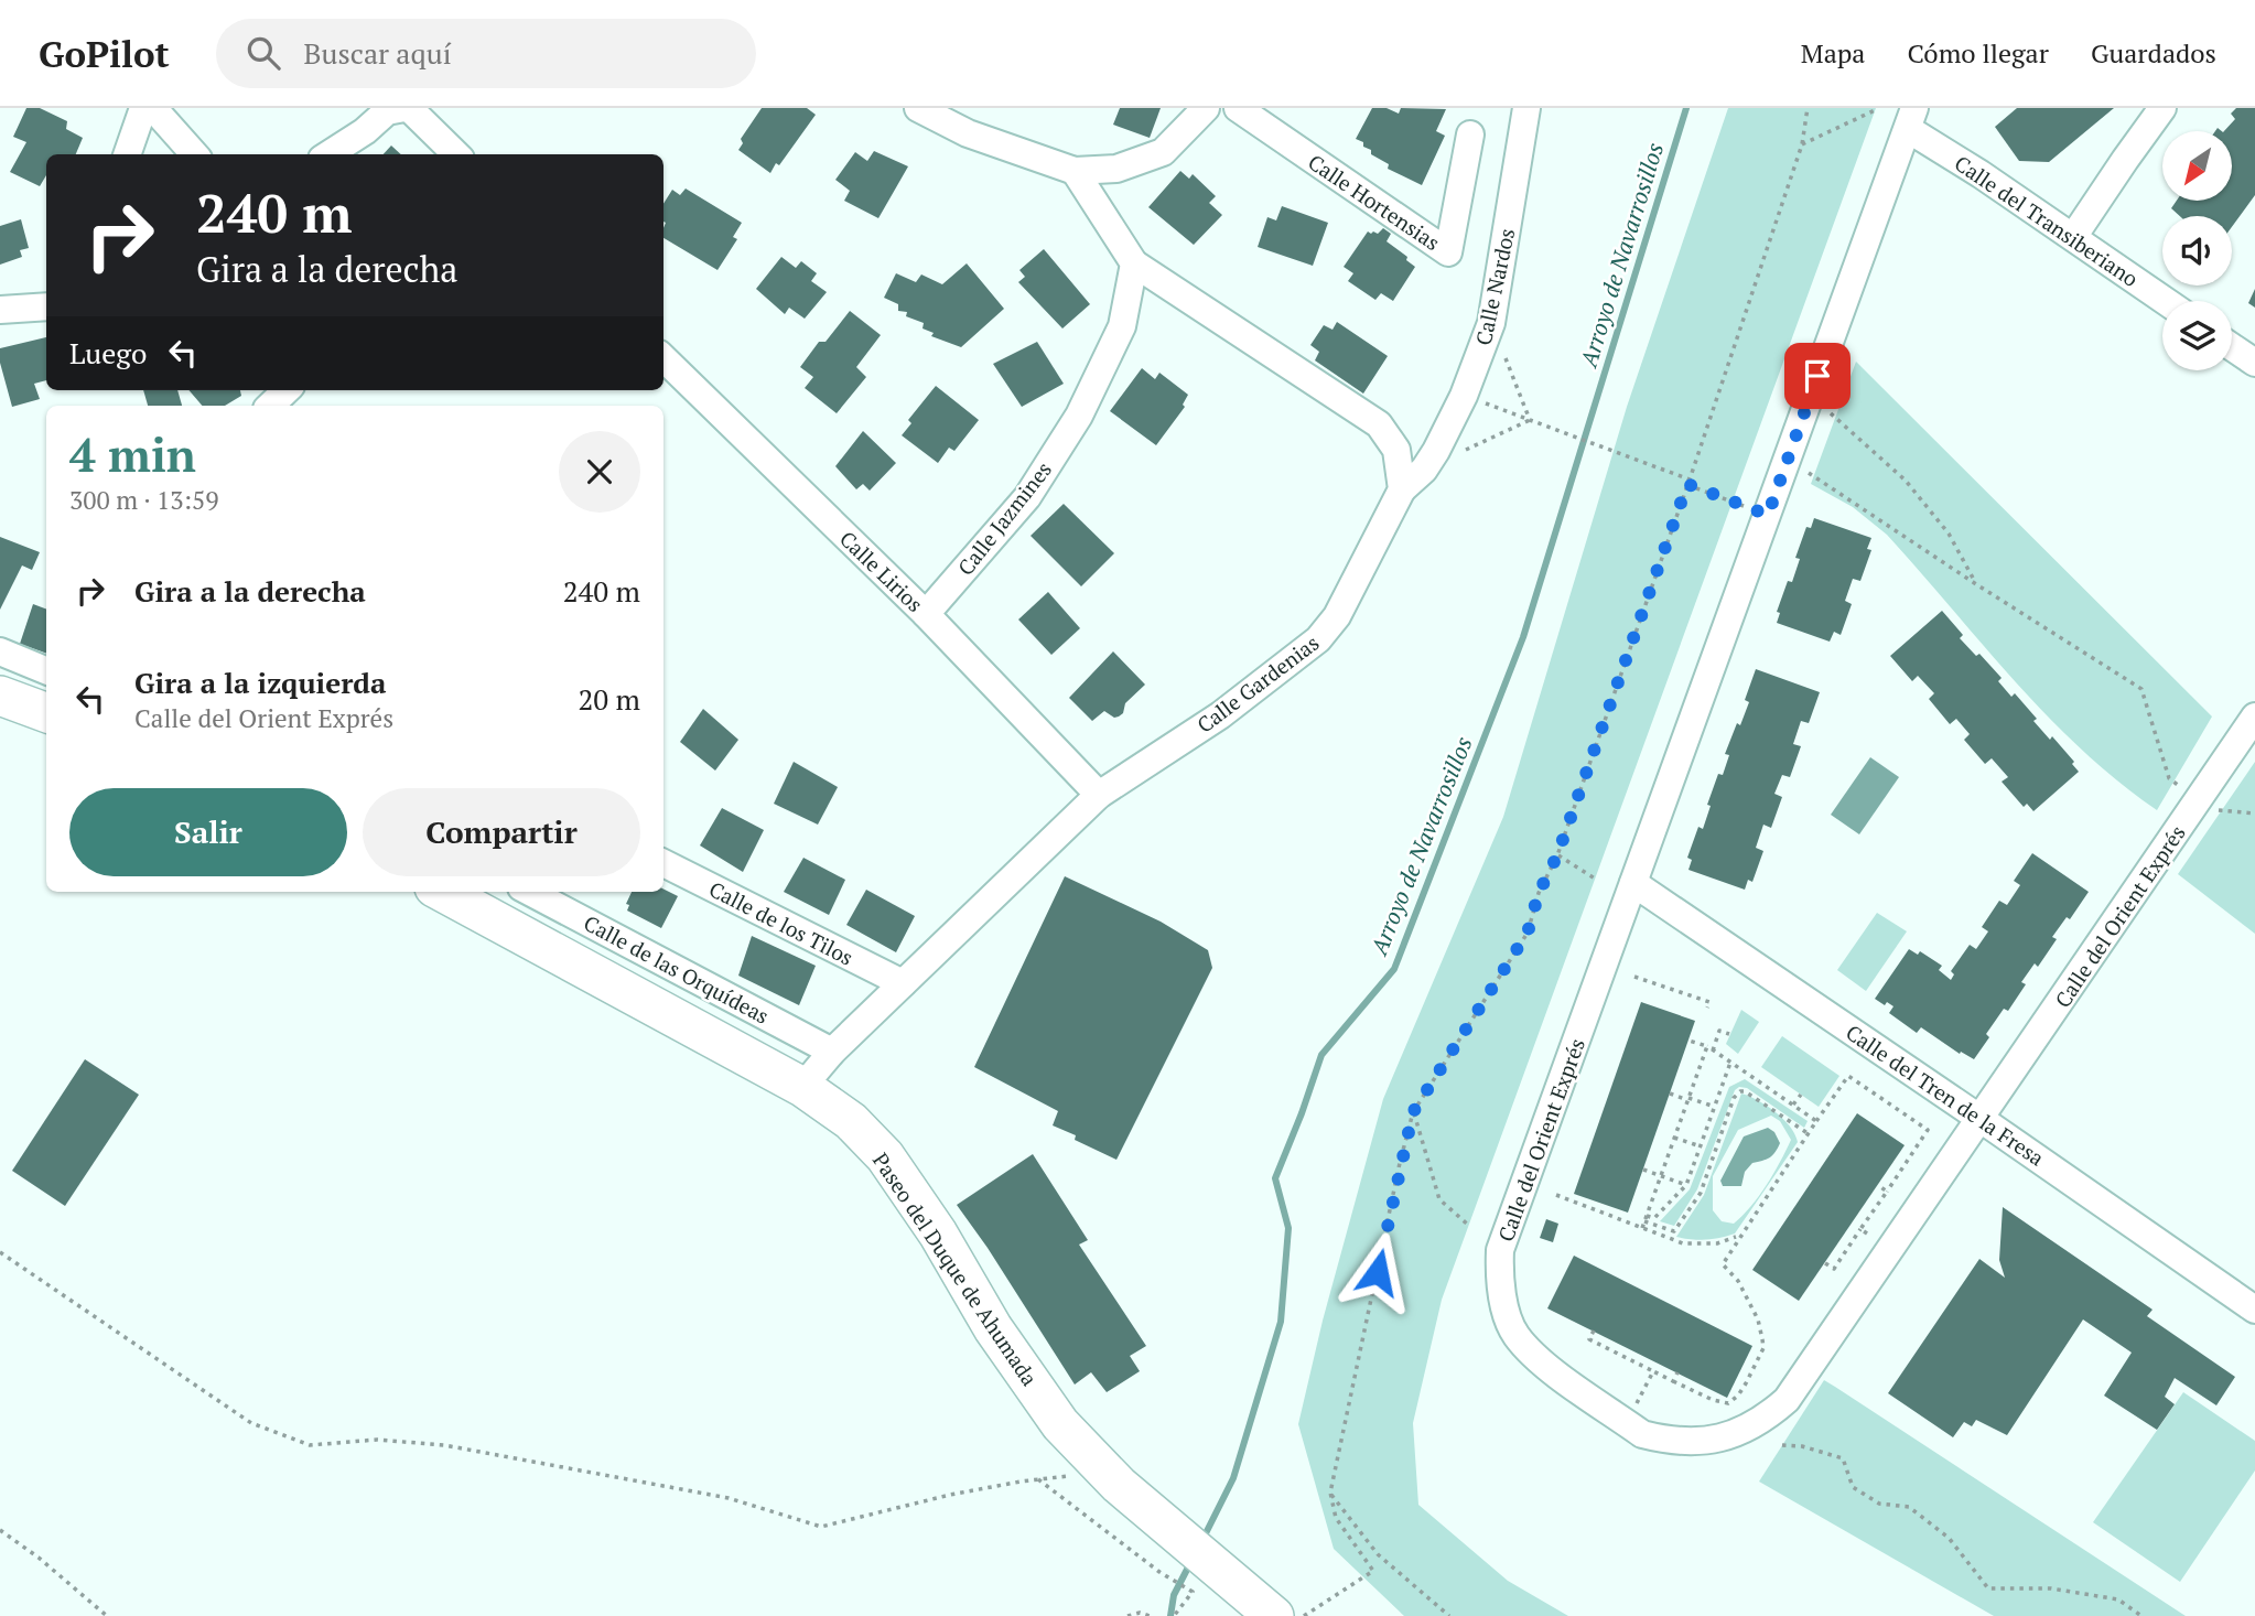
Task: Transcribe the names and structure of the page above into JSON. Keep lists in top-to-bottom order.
{
  "streets": {
    "main road": ["Paseo del Duque de Ahumada"],
    "street": [
      "Calle Hortensias",
      "Calle del Transiberiano",
      "Calle Nardos",
      "Calle Jazmines",
      "Calle Lirios",
      "Calle Gardenias",
      "Calle del Orient Exprés",
      "Calle de los Tilos",
      "Calle de las Orquídeas",
      "Calle del Tren de la Fresa"
    ]
  },
  "crossings": [
    ["Calle del Transiberiano", "Calle del Orient Exprés"],
    ["Calle Nardos", "Calle Gardenias"],
    ["Calle Jazmines", "Calle Lirios"],
    ["Calle Lirios", "Calle Gardenias"],
    ["Calle Gardenias", "Calle de los Tilos"],
    ["Calle Gardenias", "Calle de las Orquídeas"],
    ["Calle Gardenias", "Paseo del Duque de Ahumada"],
    ["Calle del Orient Exprés", "Calle del Tren de la Fresa"]
  ],
  "water": ["Arroyo de Navarrosillos"],
  "north": "bottom left",
  "page": {
    "header": "GoPilot",
    "search": "Buscar aquí",
    "nav": ["Mapa", "Cómo llegar", "Guardados"],
    "turn": ["240 m", "Gira a la derecha"],
    "then": "Luego",
    "heading": ["4 min", "300 m · 13:59"],
    "list": [
      {
        "name": "Gira a la derecha",
        "value": "240 m"
      },
      {
        "name": "Gira a la izquierda",
        "note": "Calle del Orient Exprés",
        "value": "20 m"
      }
    ],
    "buttons": ["Salir", "Compartir"]
  }
}
